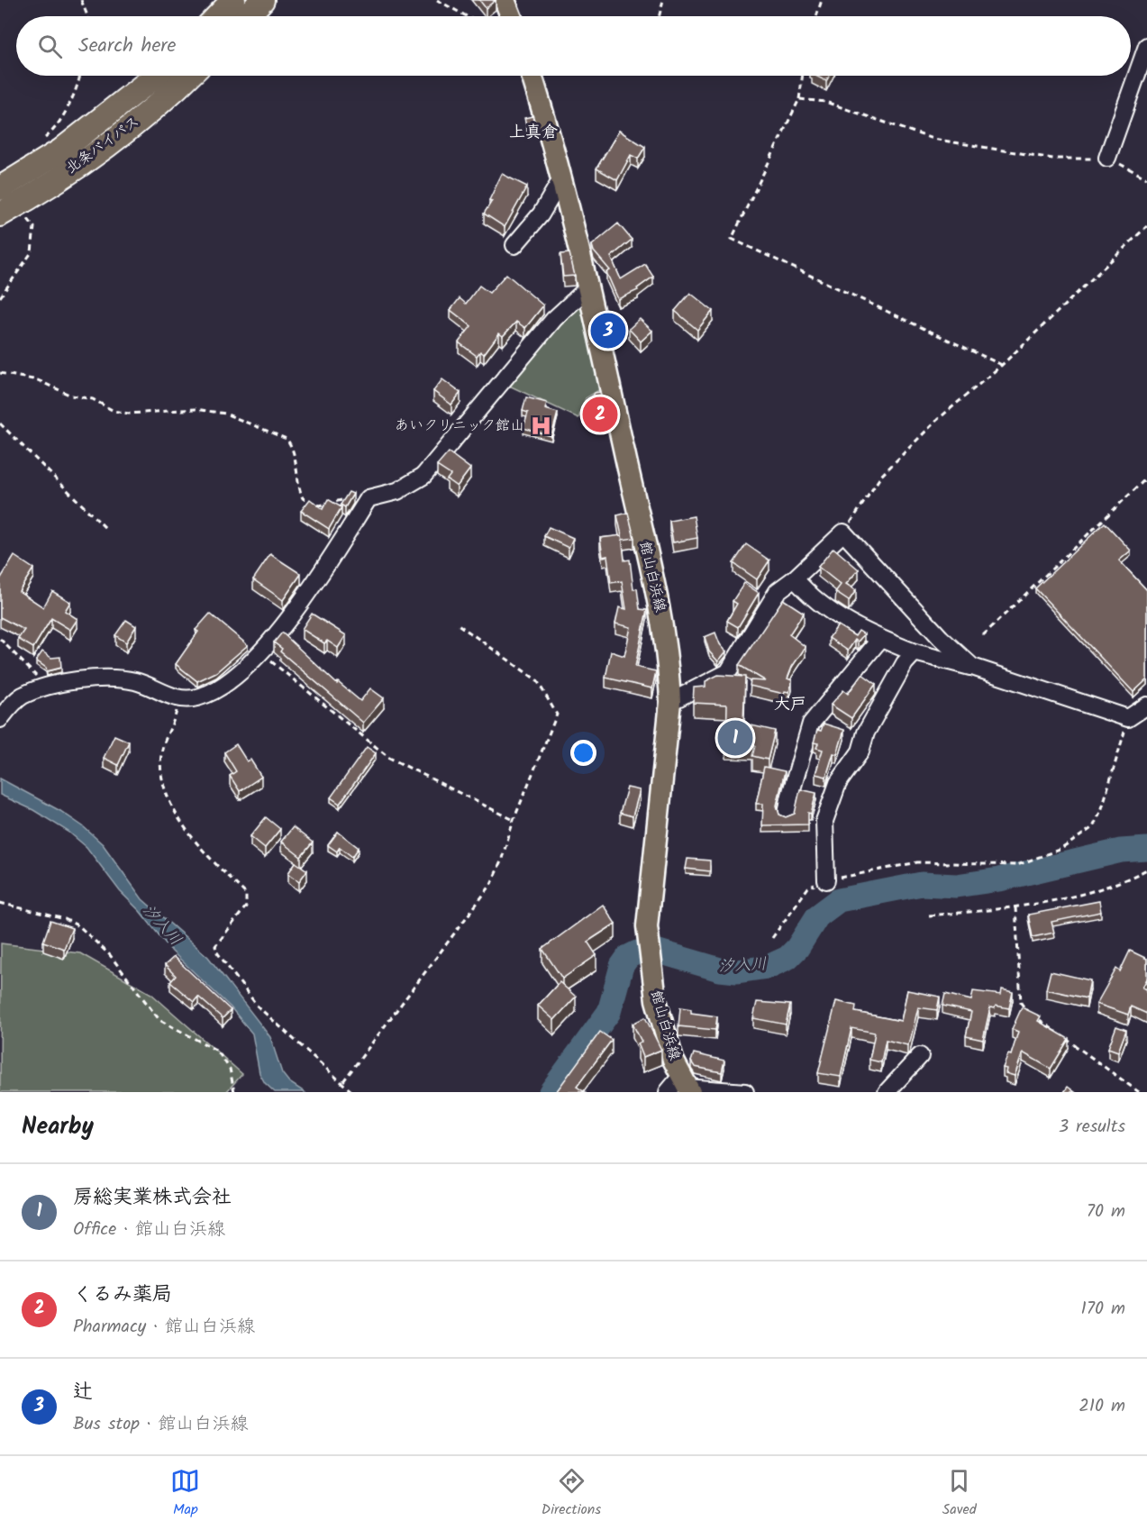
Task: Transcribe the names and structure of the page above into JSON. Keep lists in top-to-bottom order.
{
  "streets": {
    "highway": ["北条バイパス"],
    "main road": ["館山白浜線"]
  },
  "districts": ["上真倉", "大戸"],
  "water": ["汐入川"],
  "places": {
    "hospital": ["あいクリニック館山"]
  },
  "page": {
    "search": "Search here",
    "pins": ["3", "2", "1"],
    "heading": ["Nearby", "3 results"],
    "list": [
      {
        "mark": "1",
        "name": "房総実業株式会社",
        "note": "Office · 館山白浜線",
        "value": "70 m"
      },
      {
        "mark": "2",
        "name": "くるみ薬局",
        "note": "Pharmacy · 館山白浜線",
        "value": "170 m"
      },
      {
        "mark": "3",
        "name": "辻",
        "note": "Bus stop · 館山白浜線",
        "value": "210 m"
      }
    ],
    "nav": ["Map", "Directions", "Saved"]
  }
}
